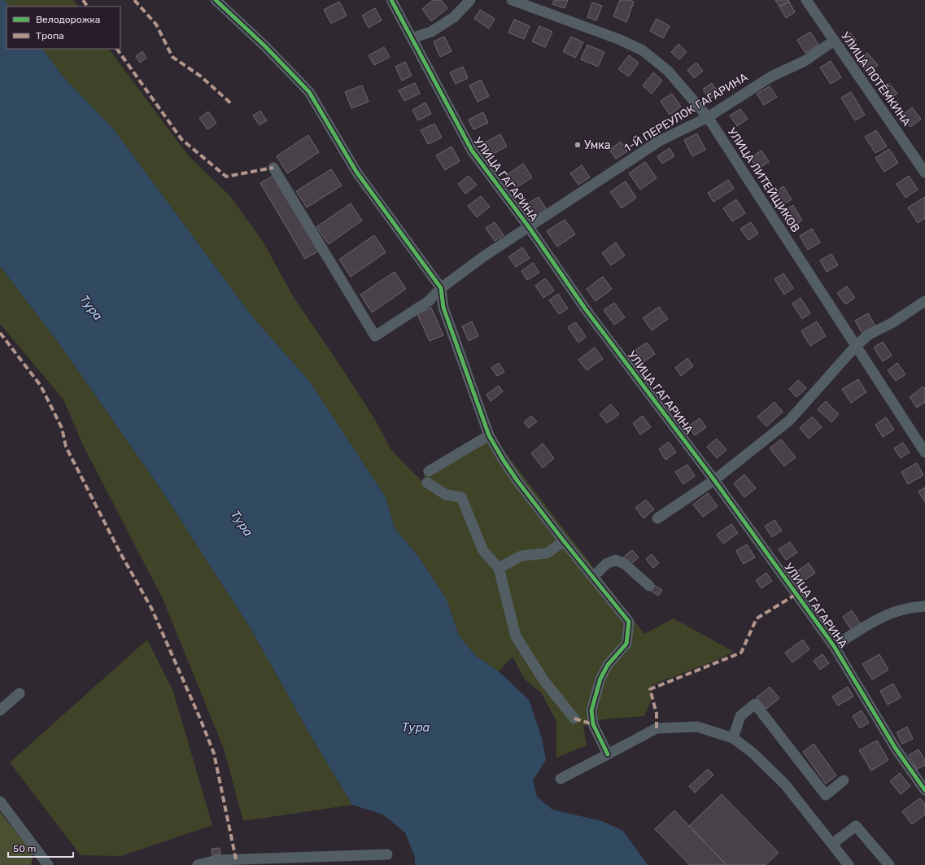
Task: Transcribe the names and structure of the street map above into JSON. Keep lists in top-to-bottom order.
{
  "streets": {
    "street": [
      "УЛИЦА ПОТЁМКИНА",
      "1-Й ПЕРЕУЛОК ГАГАРИНА",
      "УЛИЦА ГАГАРИНА",
      "УЛИЦА ЛИТЕЙЩИКОВ"
    ]
  },
  "crossings": [
    ["УЛИЦА ПОТЁМКИНА", "1-Й ПЕРЕУЛОК ГАГАРИНА"],
    ["1-Й ПЕРЕУЛОК ГАГАРИНА", "УЛИЦА ГАГАРИНА"],
    ["1-Й ПЕРЕУЛОК ГАГАРИНА", "УЛИЦА ЛИТЕЙЩИКОВ"]
  ],
  "water": ["Тура"],
  "places": ["Умка"],
  "legend": ["Велодорожка", "Тропа"],
  "scale_bar": "50 m"
}
